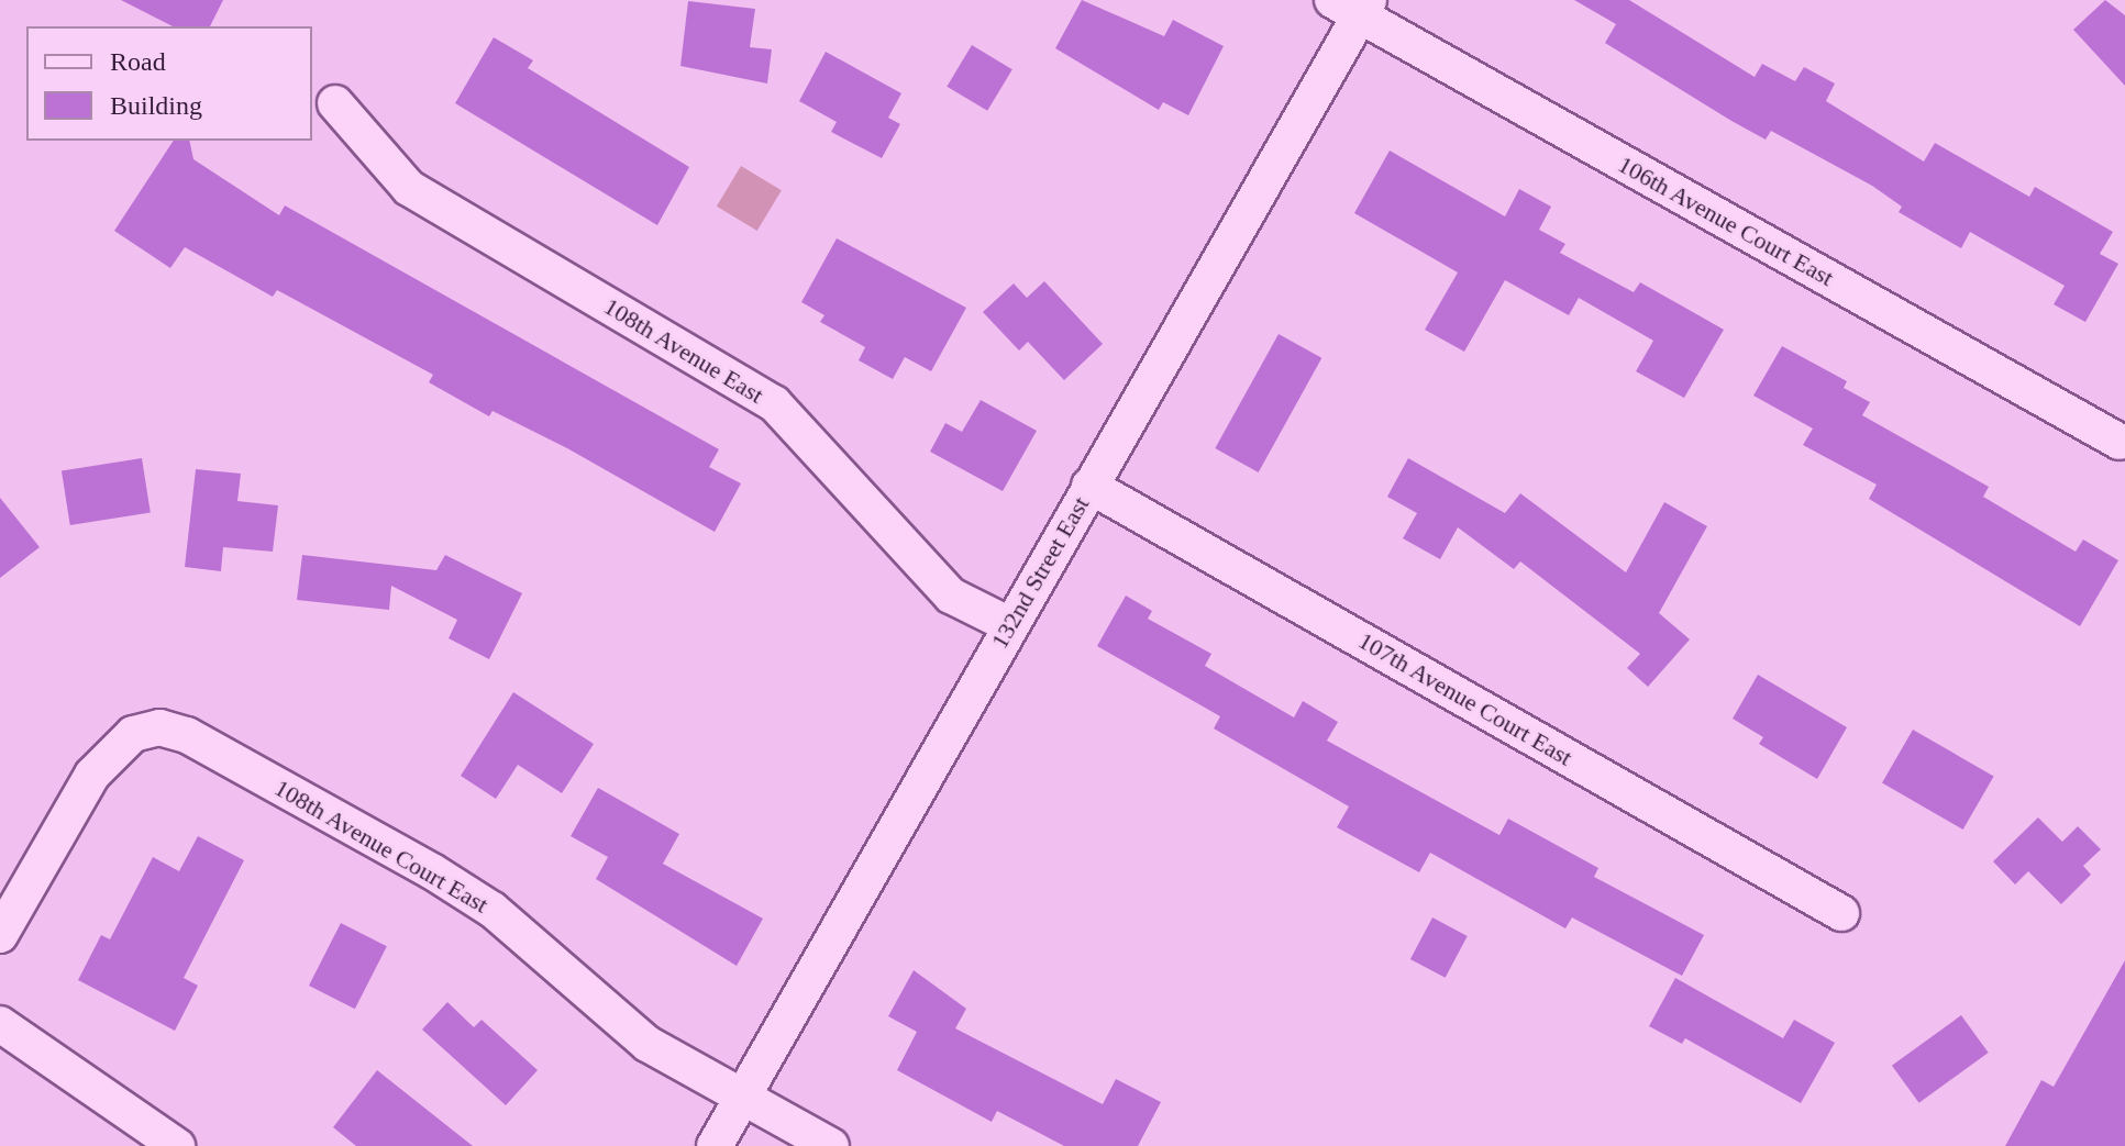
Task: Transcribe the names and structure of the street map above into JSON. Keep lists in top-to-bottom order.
{
  "streets": {
    "street": [
      "106th Avenue Court East",
      "108th Avenue East",
      "132nd Street East",
      "107th Avenue Court East",
      "108th Avenue Court East"
    ]
  },
  "crossings": [
    ["106th Avenue Court East", "132nd Street East"],
    ["108th Avenue East", "132nd Street East"],
    ["132nd Street East", "107th Avenue Court East"],
    ["132nd Street East", "108th Avenue Court East"]
  ],
  "legend": ["Road", "Building"]
}
